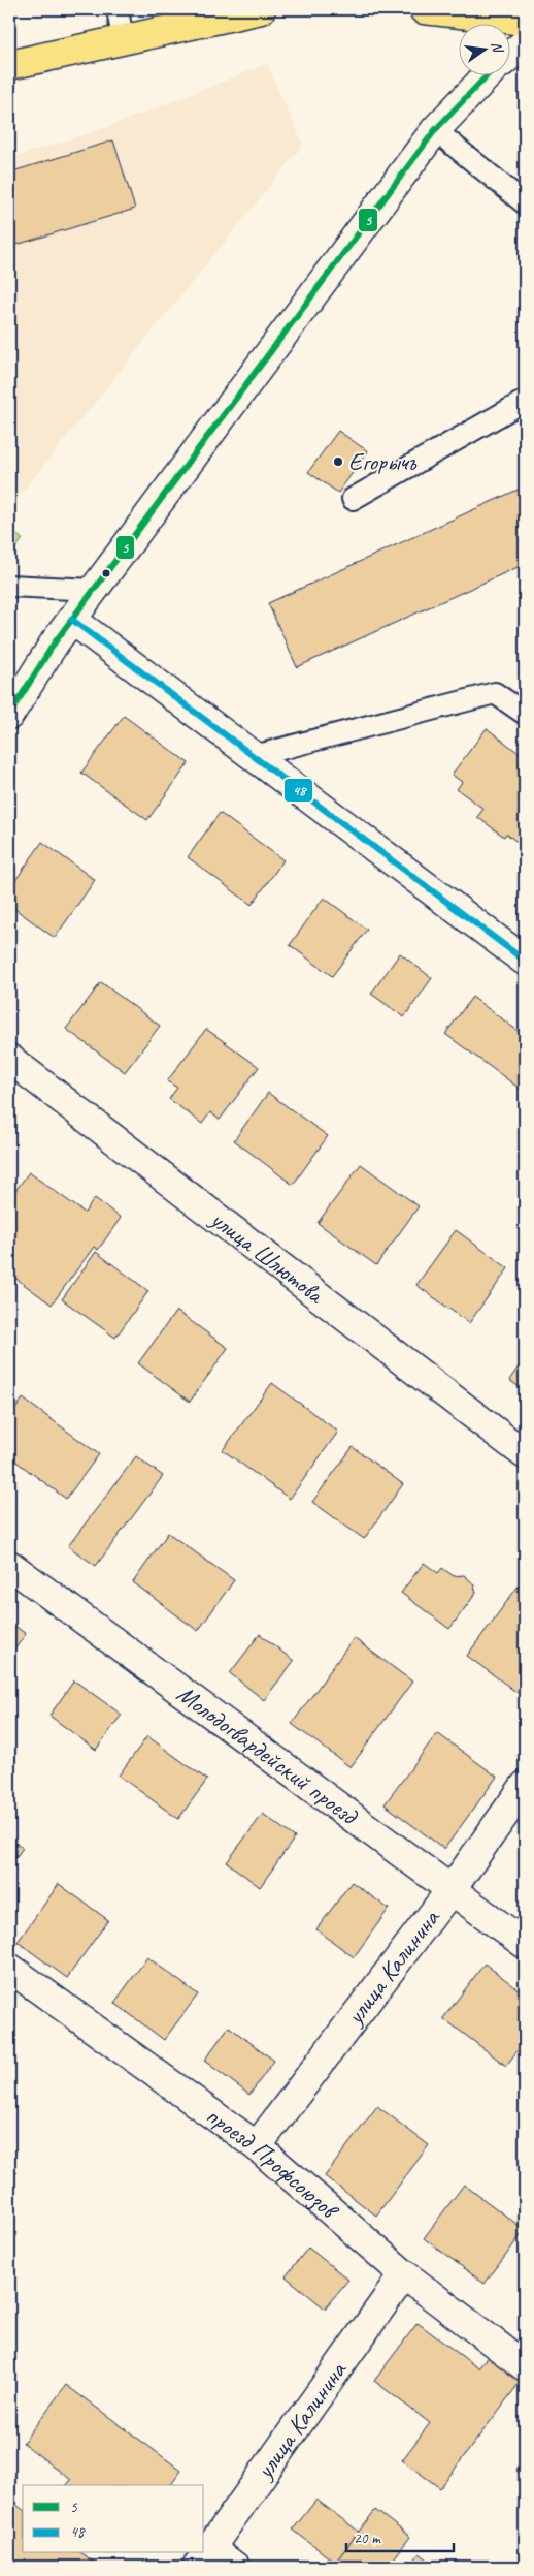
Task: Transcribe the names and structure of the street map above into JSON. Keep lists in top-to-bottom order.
{
  "streets": {
    "street": [
      "улица Шлютова",
      "Молодогвардейский проезд",
      "улица Калинина",
      "проезд Профсоюзов"
    ]
  },
  "crossings": [
    ["Молодогвардейский проезд", "улица Калинина"],
    ["улица Калинина", "проезд Профсоюзов"]
  ],
  "places": ["Егорычъ"],
  "lines": ["transit line 5", "transit line 48"],
  "legend": ["5", "48"],
  "scale_bar": "20 m",
  "north": "right"
}
